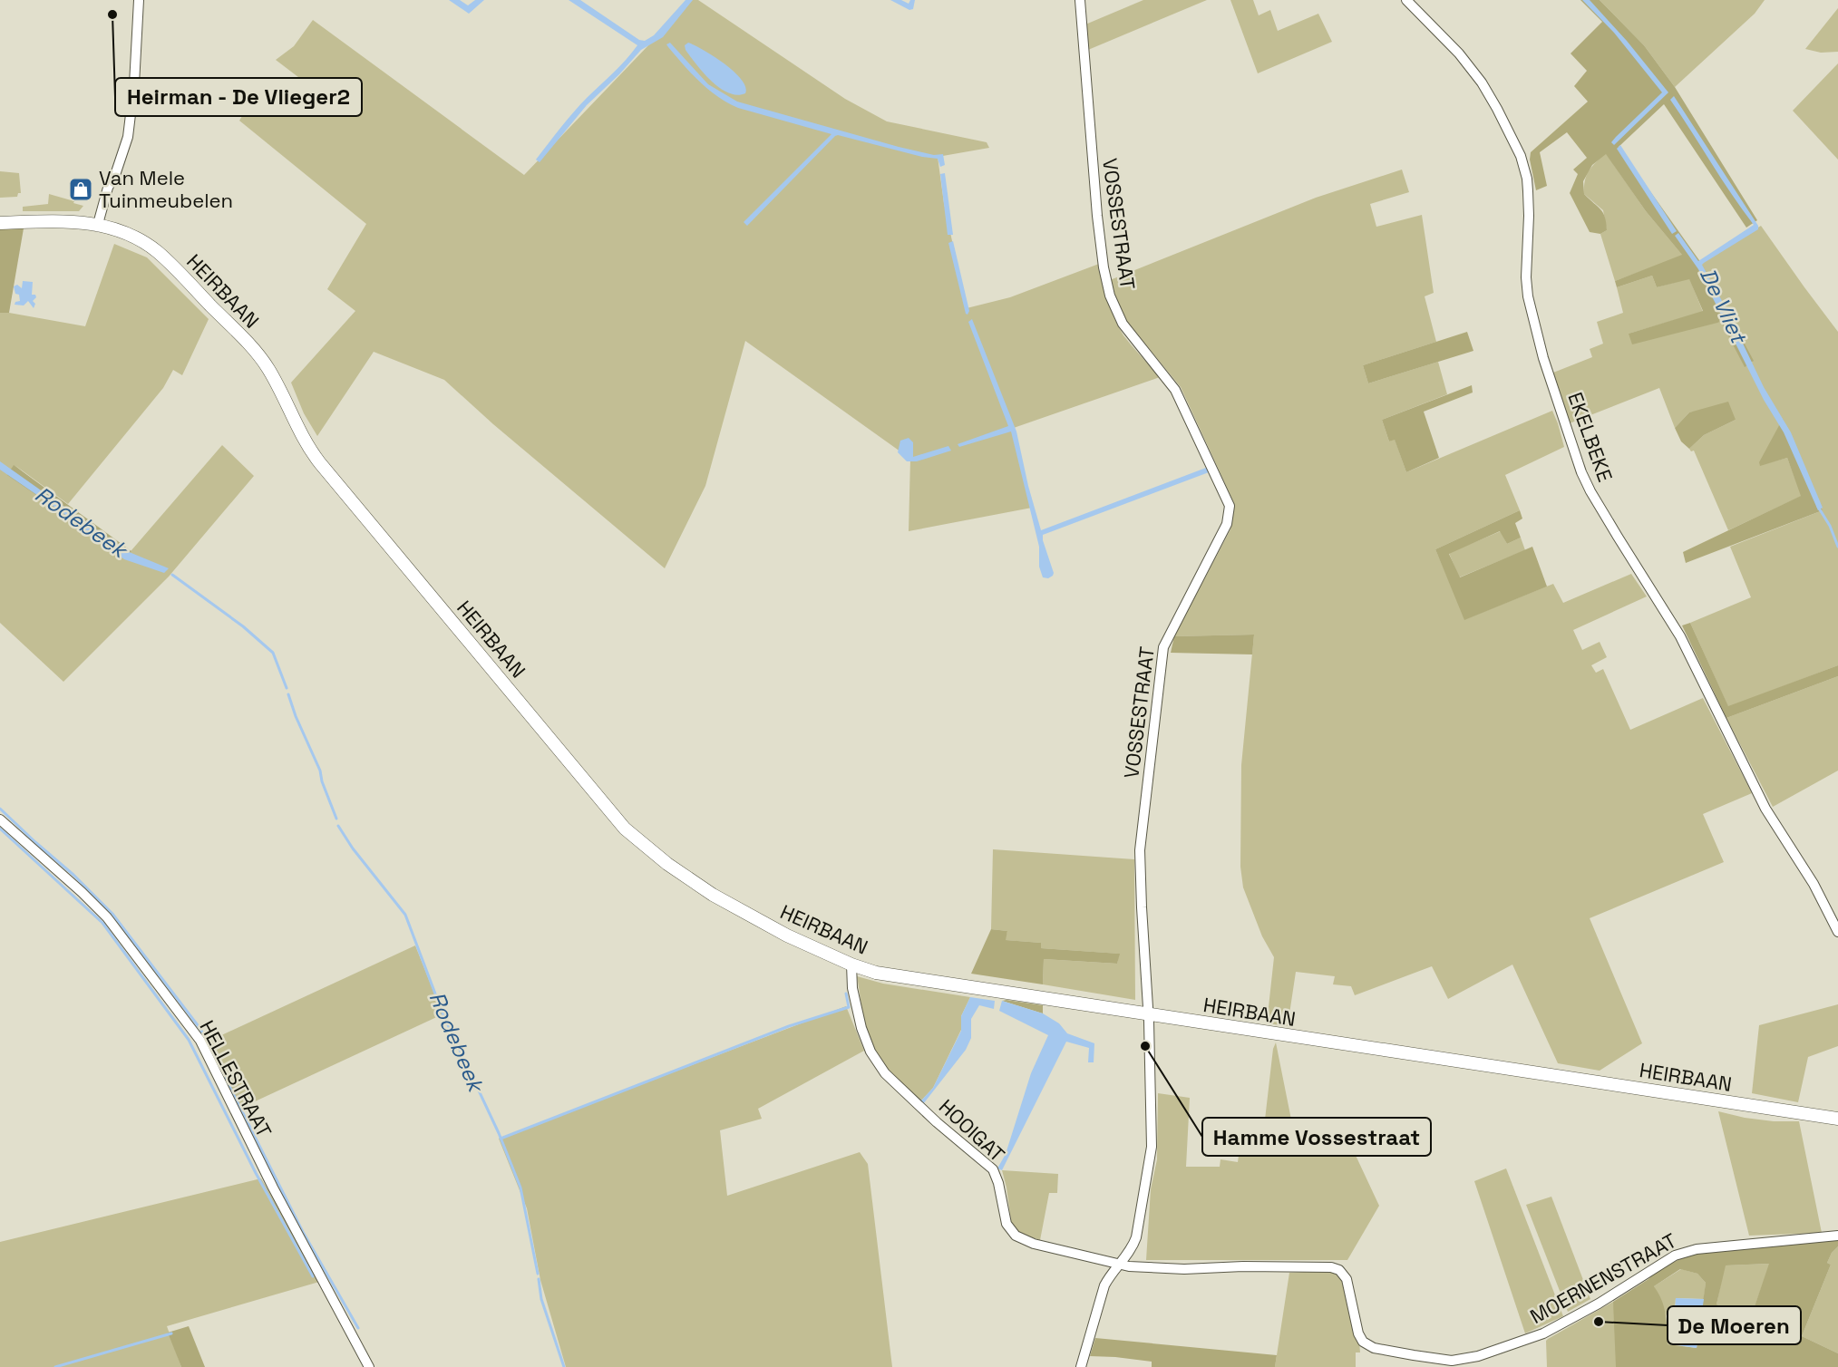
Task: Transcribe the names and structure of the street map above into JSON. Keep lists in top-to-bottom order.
{
  "streets": {
    "main road": ["HEIRBAAN"],
    "street": [
      "VOSSESTRAAT",
      "EKELBEKE",
      "HELLESTRAAT",
      "HOOIGAT",
      "MOERNENSTRAAT"
    ]
  },
  "crossings": [
    ["VOSSESTRAAT", "HEIRBAAN"],
    ["VOSSESTRAAT", "HOOIGAT"],
    ["VOSSESTRAAT", "MOERNENSTRAAT"],
    ["HEIRBAAN", "HOOIGAT"],
    ["HOOIGAT", "MOERNENSTRAAT"]
  ],
  "water": ["De Vliet", "Rodebeek"],
  "places": {
    "other": ["Heirman - De Vlieger2", "Hamme Vossestraat", "De Moeren"],
    "shop": ["Van Mele Tuinmeubelen"]
  }
}
